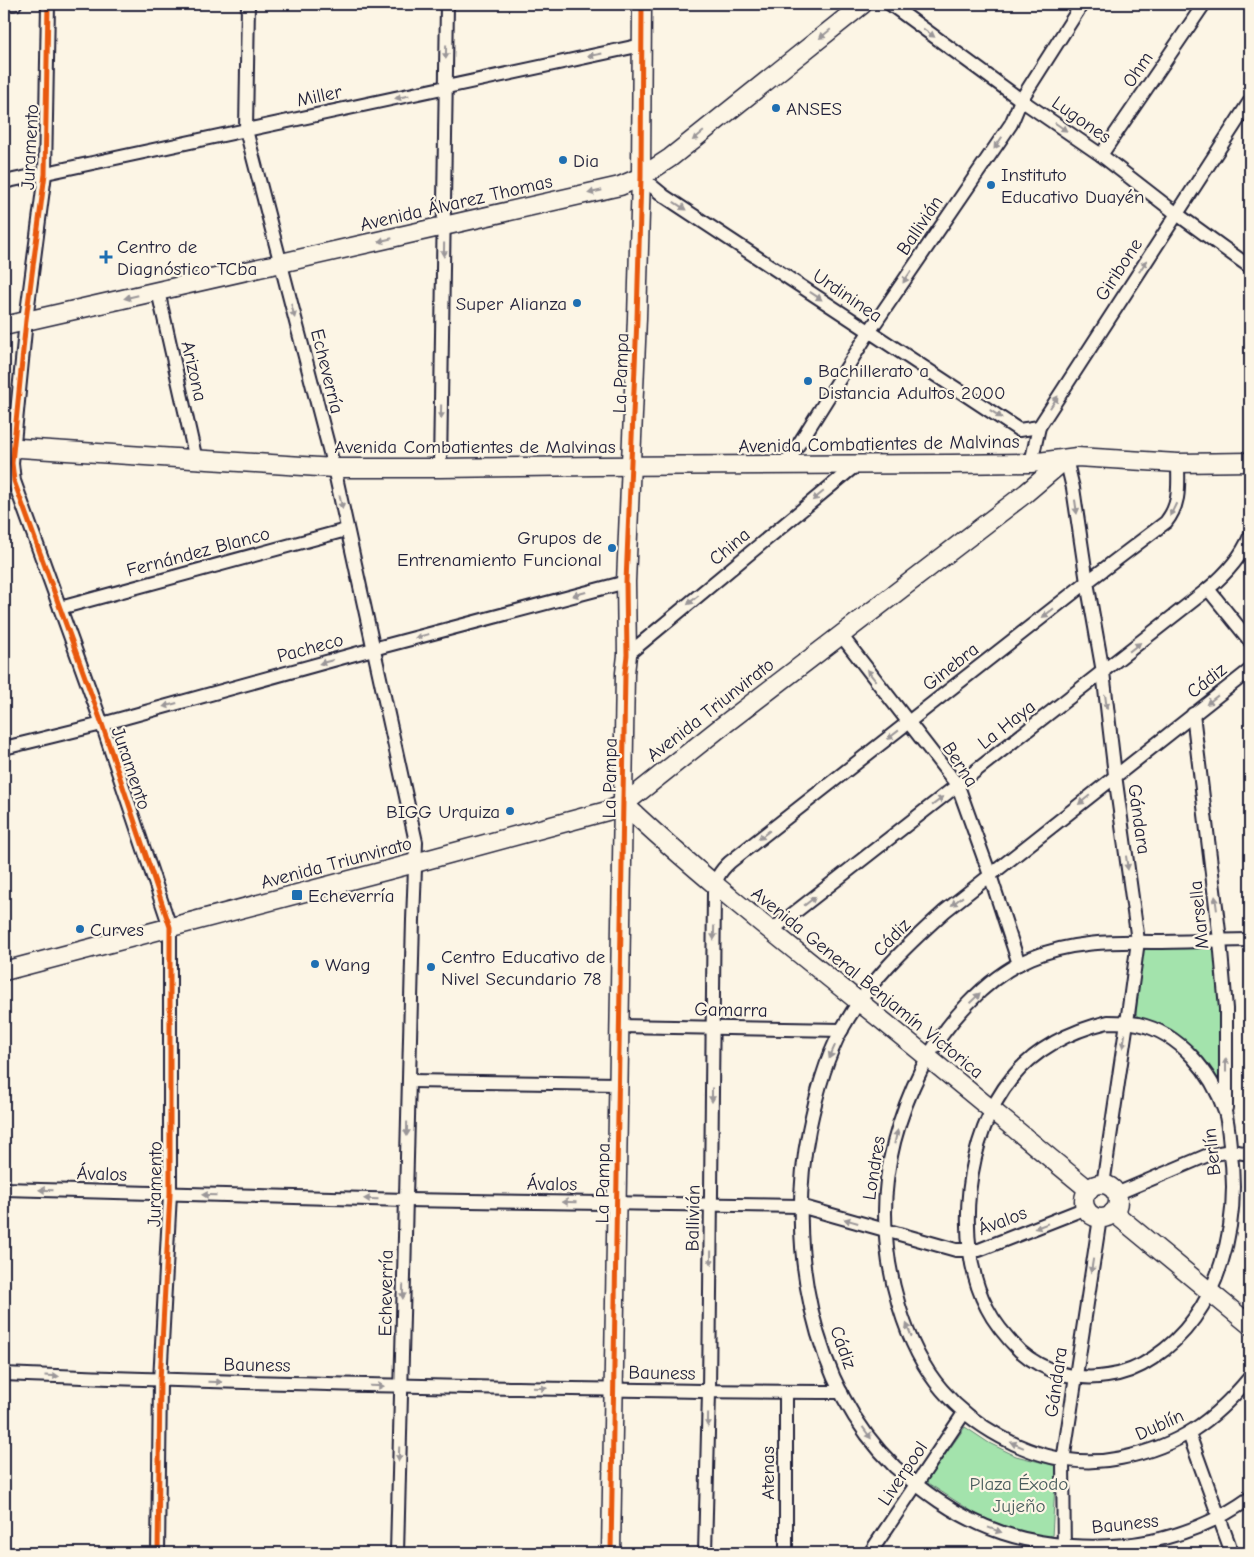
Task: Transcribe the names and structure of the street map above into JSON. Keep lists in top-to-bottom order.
{
  "streets": {
    "main road": [
      "Avenida Álvarez Thomas",
      "La Pampa",
      "Avenida Combatientes de Malvinas",
      "Avenida Triunvirato",
      "Avenida General Benjamín Victorica"
    ],
    "street": [
      "Ohm",
      "Miller",
      "Lugones",
      "Juramento",
      "Ballivián",
      "Giribone",
      "Urdininea",
      "Arizona",
      "Echeverría",
      "China",
      "Fernández Blanco",
      "Pacheco",
      "Ginebra",
      "Cádiz",
      "La Haya",
      "Berna",
      "Gándara",
      "Marsella",
      "Gamarra",
      "Berlín",
      "Londres",
      "Ávalos",
      "Bauness",
      "Dublín",
      "Atenas",
      "Liverpool"
    ]
  },
  "crossings": [
    ["Ohm", "Lugones"],
    ["Miller", "Juramento"],
    ["Miller", "Echeverría"],
    ["Miller", "La Pampa"],
    ["Lugones", "Ballivián"],
    ["Lugones", "Giribone"],
    ["Juramento", "Avenida Álvarez Thomas"],
    ["Juramento", "Avenida Combatientes de Malvinas"],
    ["Juramento", "Fernández Blanco"],
    ["Juramento", "Pacheco"],
    ["Juramento", "Avenida Triunvirato"],
    ["Juramento", "Ávalos"],
    ["Juramento", "Bauness"],
    ["Avenida Álvarez Thomas", "Urdininea"],
    ["Avenida Álvarez Thomas", "Arizona"],
    ["Avenida Álvarez Thomas", "Echeverría"],
    ["Avenida Álvarez Thomas", "La Pampa"],
    ["Ballivián", "Urdininea"],
    ["Ballivián", "Avenida Combatientes de Malvinas"],
    ["Ballivián", "Ginebra"],
    ["Ballivián", "Avenida General Benjamín Victorica"],
    ["Ballivián", "Gamarra"],
    ["Ballivián", "Ávalos"],
    ["Ballivián", "Bauness"],
    ["Giribone", "Urdininea"],
    ["Giribone", "Avenida Combatientes de Malvinas"],
    ["Urdininea", "La Pampa"],
    ["Arizona", "Avenida Combatientes de Malvinas"],
    ["Echeverría", "Avenida Combatientes de Malvinas"],
    ["Echeverría", "Fernández Blanco"],
    ["Echeverría", "Pacheco"],
    ["Echeverría", "Avenida Triunvirato"],
    ["Echeverría", "Ávalos"],
    ["Echeverría", "Bauness"],
    ["La Pampa", "Avenida Combatientes de Malvinas"],
    ["La Pampa", "China"],
    ["La Pampa", "Pacheco"],
    ["La Pampa", "Avenida Triunvirato"],
    ["La Pampa", "Avenida General Benjamín Victorica"],
    ["La Pampa", "Gamarra"],
    ["La Pampa", "Ávalos"],
    ["La Pampa", "Bauness"],
    ["Avenida Combatientes de Malvinas", "China"],
    ["Avenida Combatientes de Malvinas", "Avenida Triunvirato"],
    ["Avenida Combatientes de Malvinas", "Gándara"],
    ["Ginebra", "Berna"],
    ["Ginebra", "Gándara"],
    ["Ginebra", "Avenida General Benjamín Victorica"],
    ["Cádiz", "Berna"],
    ["Cádiz", "Gándara"],
    ["Cádiz", "Marsella"],
    ["Cádiz", "Avenida General Benjamín Victorica"],
    ["Cádiz", "Gamarra"],
    ["Cádiz", "Ávalos"],
    ["Cádiz", "Bauness"],
    ["Avenida Triunvirato", "Berna"],
    ["Avenida Triunvirato", "Gándara"],
    ["Avenida Triunvirato", "Avenida General Benjamín Victorica"],
    ["La Haya", "Berna"],
    ["La Haya", "Gándara"],
    ["La Haya", "Avenida General Benjamín Victorica"],
    ["Berna", "Londres"],
    ["Gándara", "Avenida General Benjamín Victorica"],
    ["Gándara", "Berlín"],
    ["Gándara", "Londres"],
    ["Gándara", "Ávalos"],
    ["Gándara", "Bauness"],
    ["Gándara", "Dublín"],
    ["Marsella", "Berlín"],
    ["Avenida General Benjamín Victorica", "Berlín"],
    ["Avenida General Benjamín Victorica", "Londres"],
    ["Berlín", "Ávalos"],
    ["Londres", "Ávalos"],
    ["Londres", "Dublín"],
    ["Londres", "Liverpool"],
    ["Bauness", "Atenas"],
    ["Bauness", "Liverpool"]
  ],
  "one_way": [
    "Miller",
    "Lugones",
    "Avenida Álvarez Thomas",
    "Ballivián",
    "Giribone",
    "Urdininea",
    "Echeverría",
    "China",
    "Pacheco",
    "Ginebra",
    "Cádiz",
    "La Haya",
    "Gándara",
    "Marsella",
    "Ávalos",
    "Bauness"
  ],
  "parks": ["Plaza Éxodo Jujeño"],
  "places": {
    "other": [
      "ANSES",
      "Dia",
      "Instituto Educativo Duayén",
      "Super Alianza",
      "Bachillerato a Distancia Adultos 2000",
      "Grupos de Entrenamiento Funcional",
      "BIGG Urquiza",
      "Curves",
      "Wang",
      "Centro Educativo de Nivel Secundario 78"
    ],
    "health": ["Centro de Diagnóstico TCba"],
    "transit": ["Echeverría"]
  }
}
